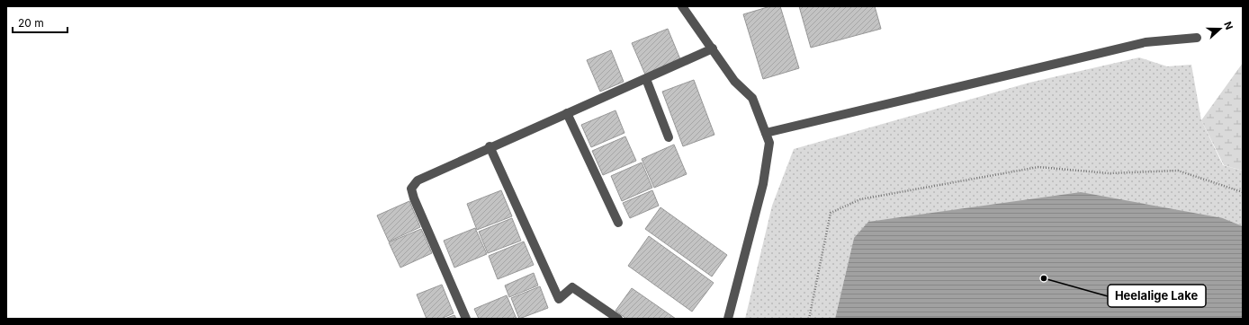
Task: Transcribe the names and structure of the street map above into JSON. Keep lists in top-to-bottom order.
{
  "places": ["Heelalige Lake"],
  "scale_bar": "20 m",
  "north": "right"
}
